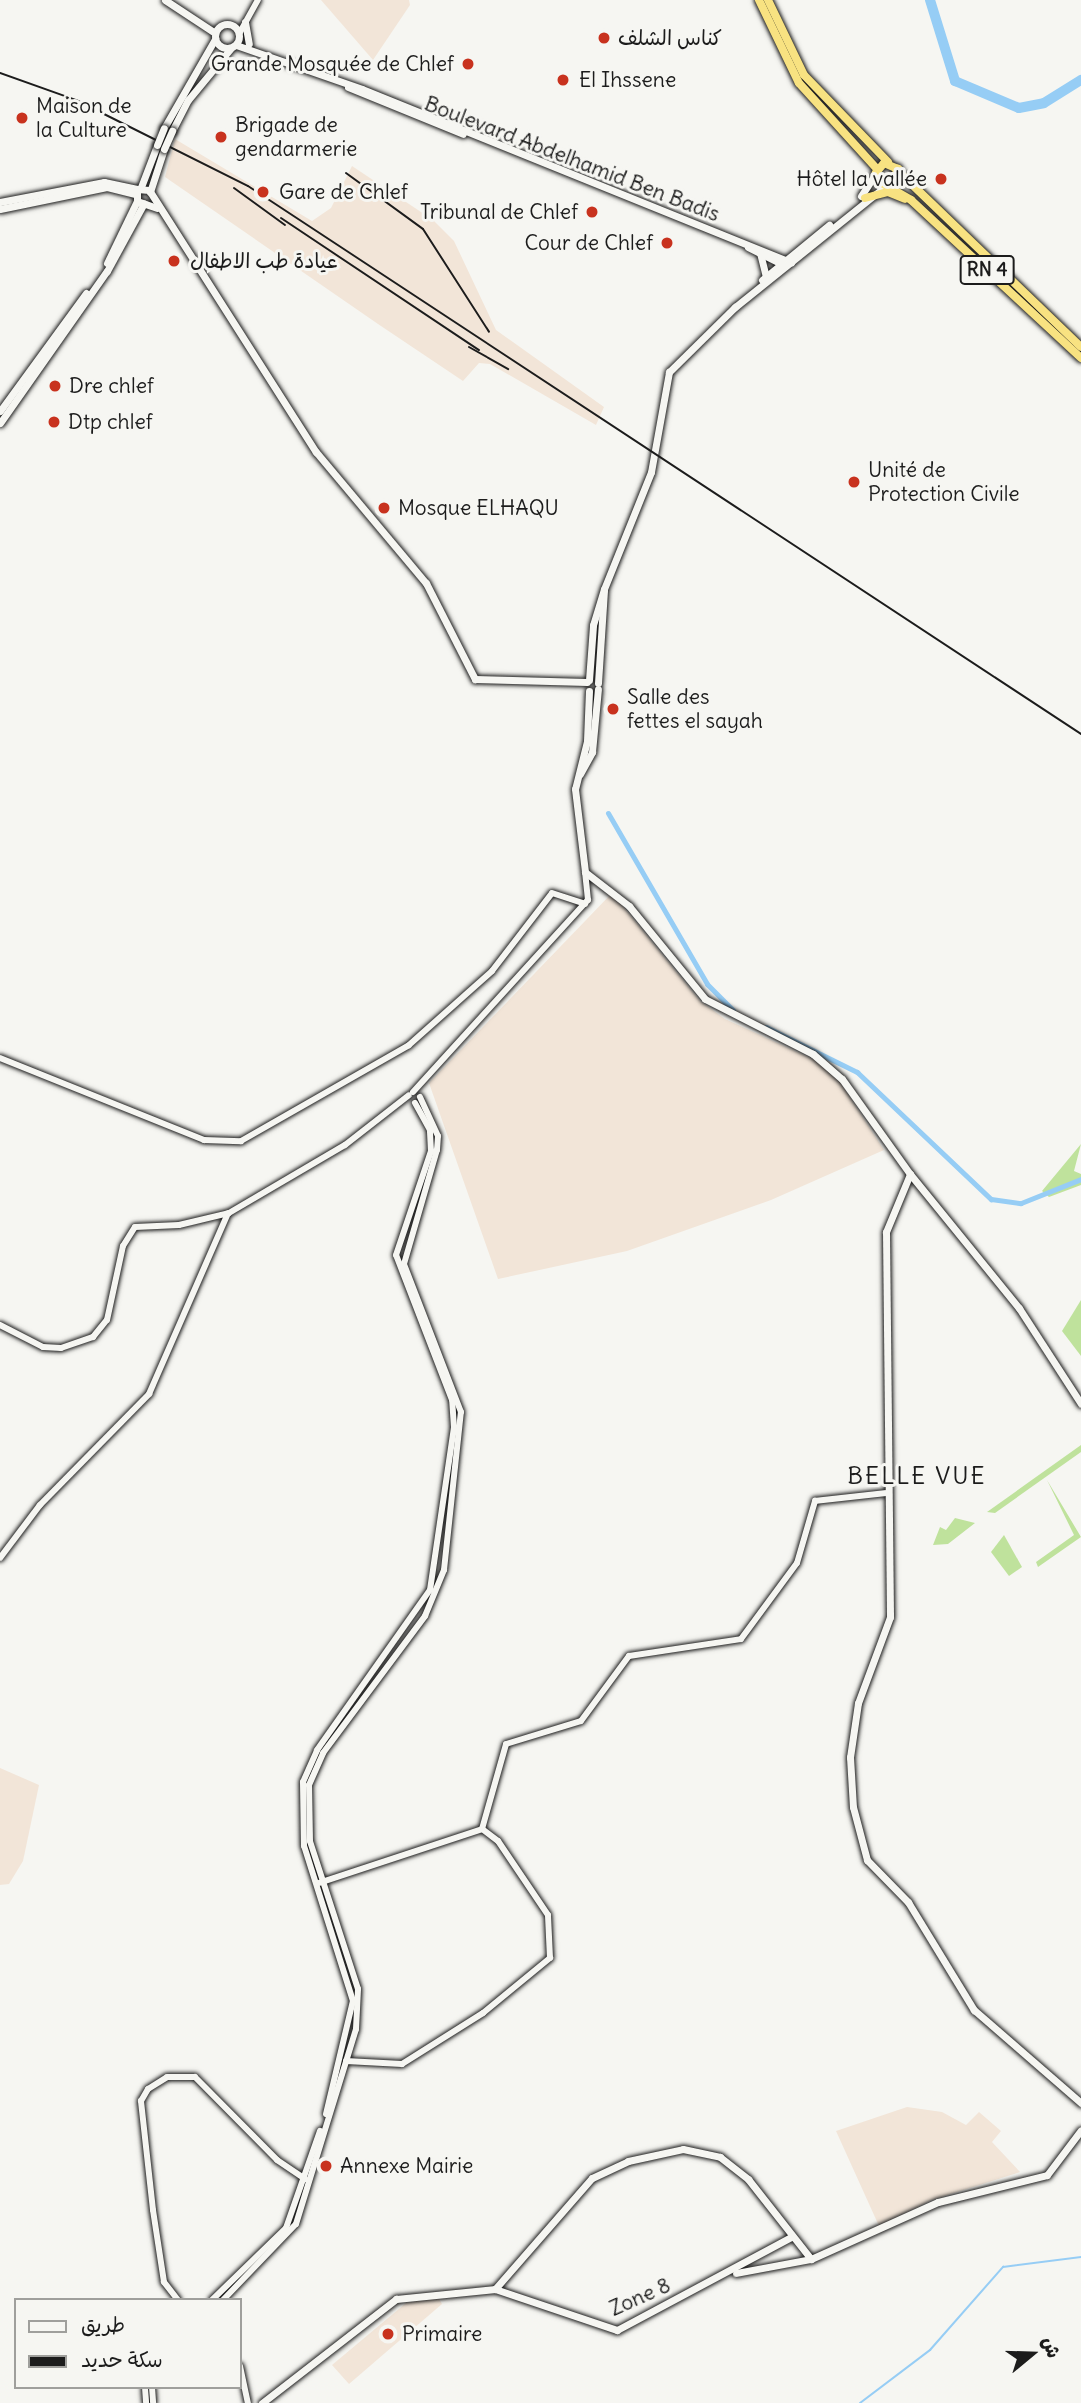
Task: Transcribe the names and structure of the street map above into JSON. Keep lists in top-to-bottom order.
{
  "streets": {
    "highway": ["RN 4"],
    "main road": ["Boulevard Abdelhamid Ben Badis", "Zone 8"]
  },
  "districts": ["BELLE VUE"],
  "places": [
    "كناس الشلف",
    "Grande Mosquée de Chlef",
    "El Ihssene",
    "Maison de la Culture",
    "Brigade de gendarmerie",
    "Hôtel la vallée",
    "Gare de Chlef",
    "Tribunal de Chlef",
    "Cour de Chlef",
    "عيادة طب الاطفال",
    "Dre chlef",
    "Dtp chlef",
    "Unité de Protection Civile",
    "Mosque ELHAQU",
    "Salle des fettes el sayah",
    "Annexe Mairie",
    "Primaire"
  ],
  "legend": ["طريق", "سكة حديد"],
  "north": "right"
}
